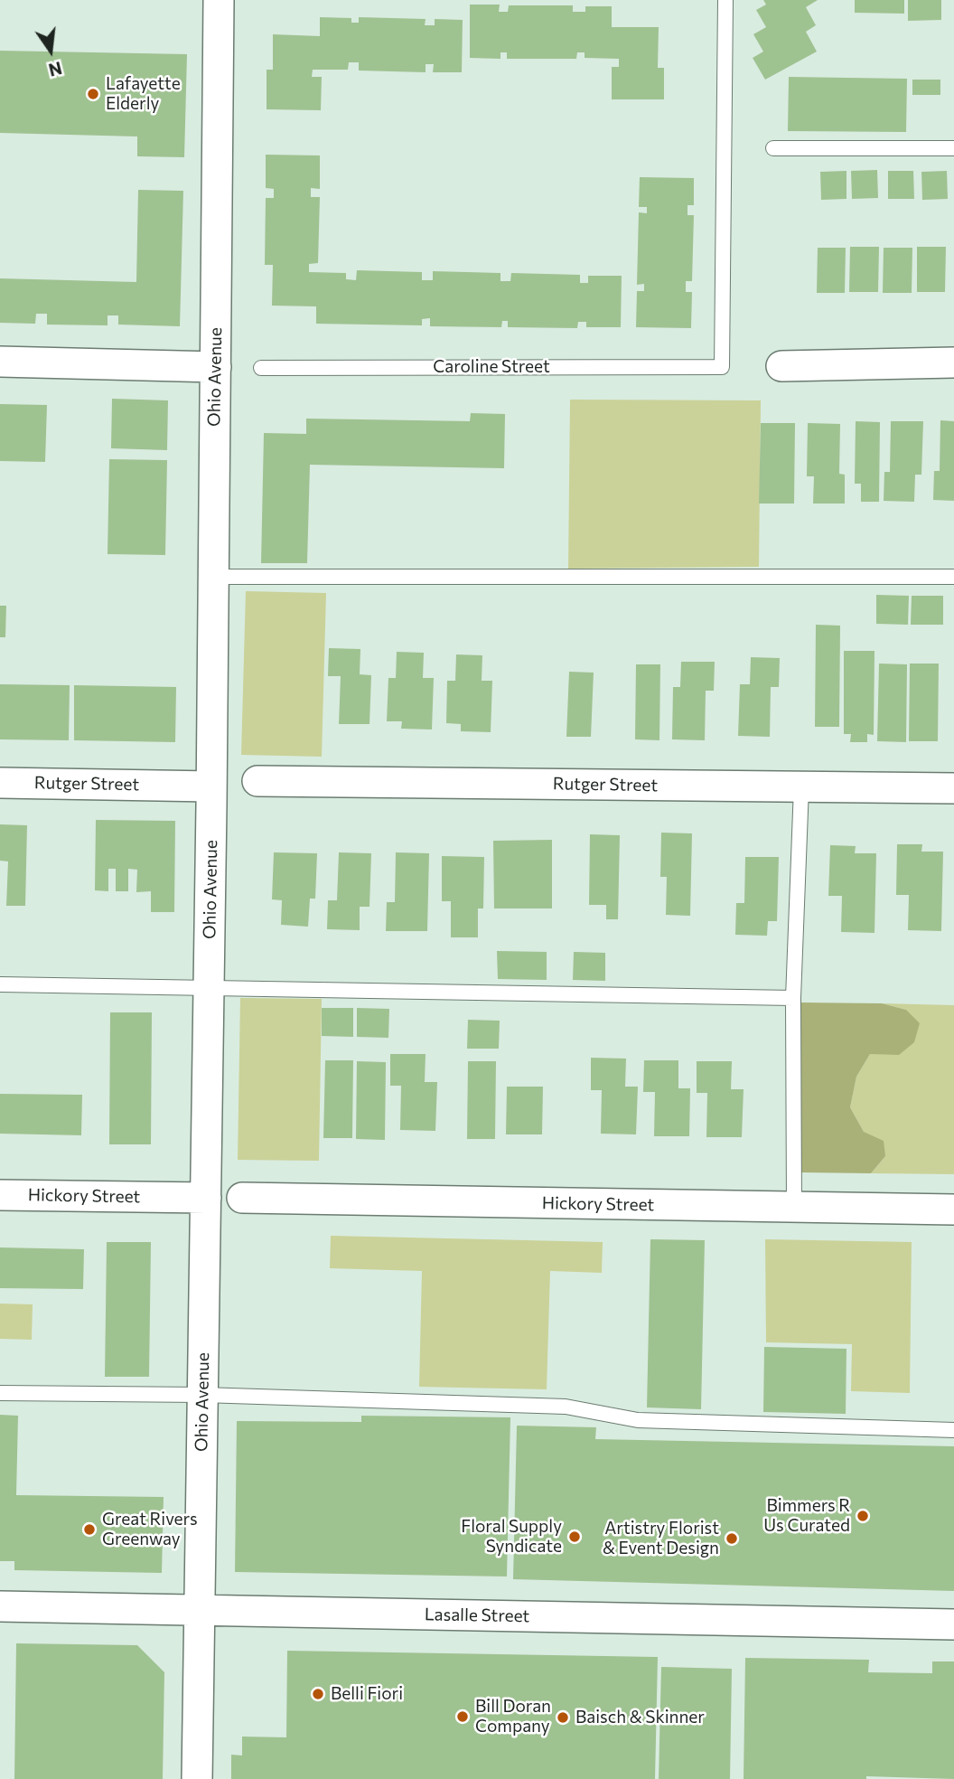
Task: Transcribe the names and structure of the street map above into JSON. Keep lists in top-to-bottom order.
{
  "streets": {
    "street": [
      "Ohio Avenue",
      "Rutger Street",
      "Hickory Street",
      "Lasalle Street"
    ],
    "lane": ["Caroline Street"]
  },
  "crossings": [
    ["Ohio Avenue", "Rutger Street"],
    ["Ohio Avenue", "Hickory Street"],
    ["Ohio Avenue", "Lasalle Street"]
  ],
  "places": [
    "Lafayette Elderly",
    "Bimmers R Us Curated",
    "Great Rivers Greenway",
    "Floral Supply Syndicate",
    "Artistry Florist & Event Design",
    "Belli Fiori",
    "Bill Doran Company",
    "Baisch & Skinner"
  ],
  "north": "bottom"
}
